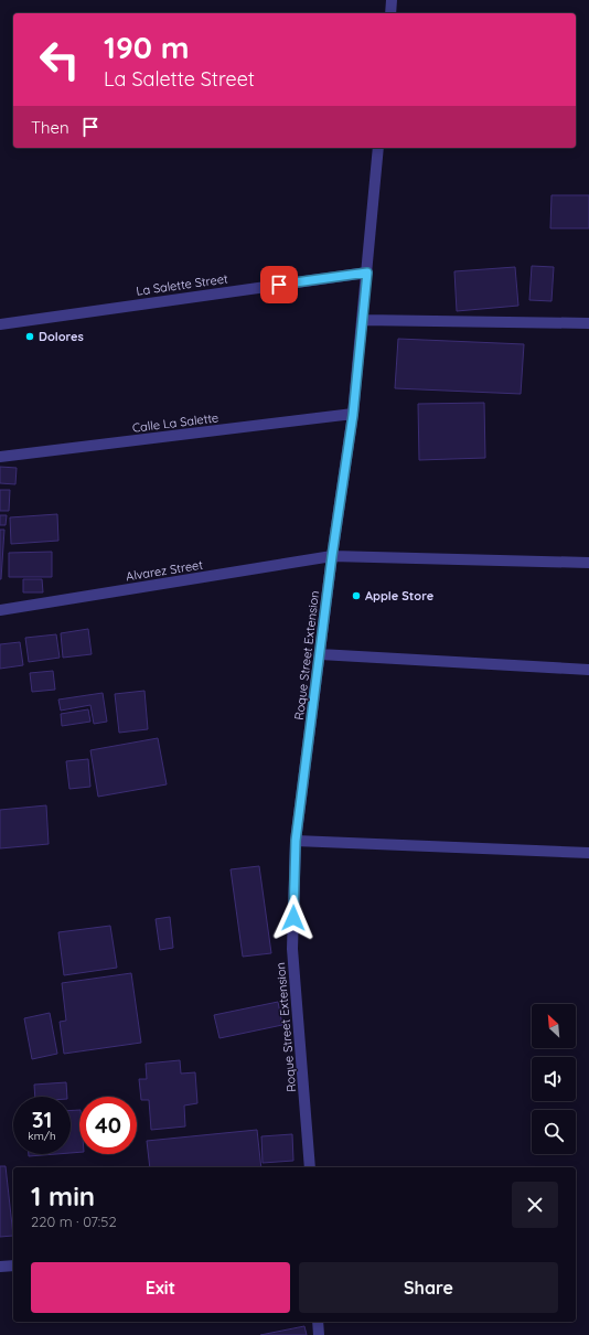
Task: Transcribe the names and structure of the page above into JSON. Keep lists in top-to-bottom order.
{
  "streets": {
    "street": [
      "La Salette Street",
      "Calle La Salette",
      "Alvarez Street",
      "Roque Street Extension"
    ]
  },
  "crossings": [
    ["La Salette Street", "Roque Street Extension"],
    ["Calle La Salette", "Roque Street Extension"],
    ["Alvarez Street", "Roque Street Extension"]
  ],
  "places": ["Dolores", "Apple Store"],
  "north": "top left",
  "page": {
    "turn": ["190 m", "La Salette Street"],
    "then": "Then",
    "speed": "31 km/h",
    "limit": "40",
    "heading": ["1 min", "220 m · 07:52"],
    "buttons": ["Exit", "Share"]
  }
}
